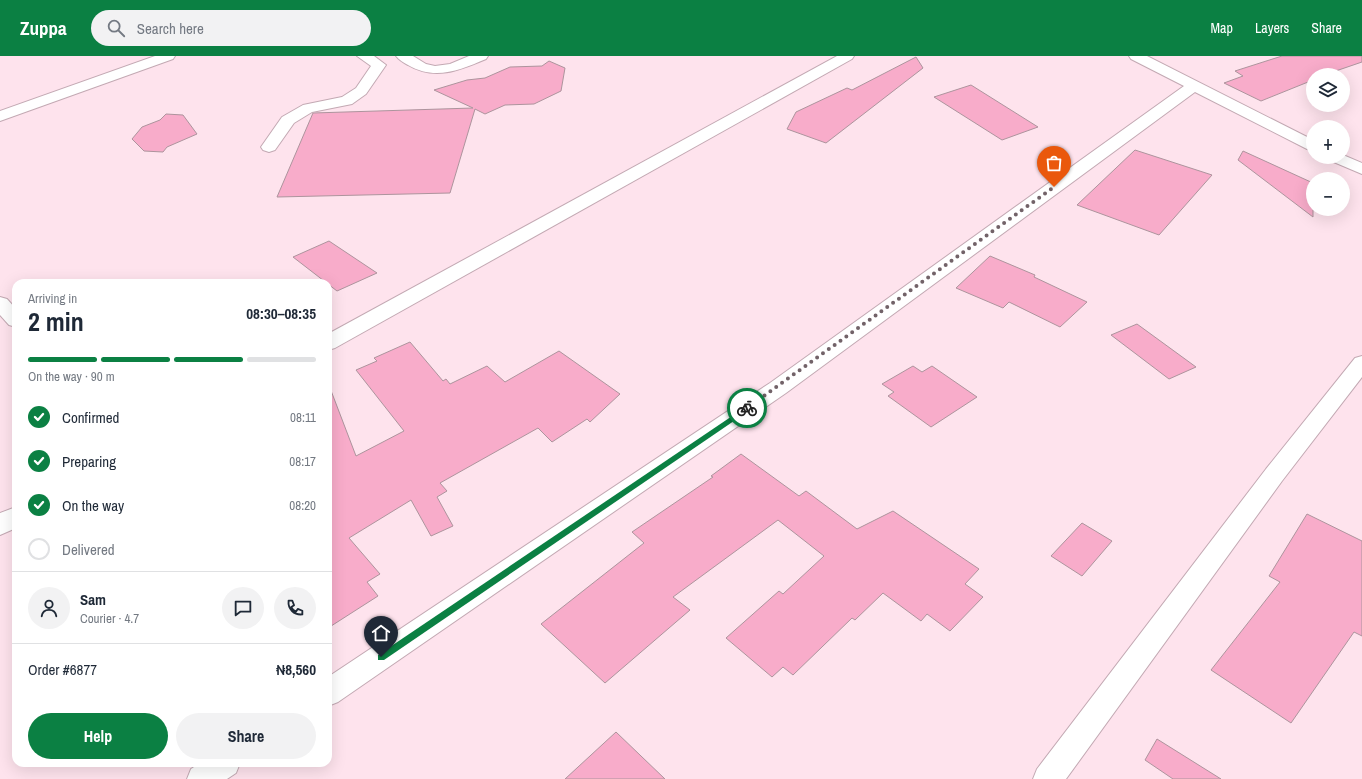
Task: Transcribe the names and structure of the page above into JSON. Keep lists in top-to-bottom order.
{
  "page": {
    "header": "Zuppa",
    "search": "Search here",
    "nav": ["Map", "Layers", "Share"],
    "map_buttons": ["+", "−"],
    "heading": ["2 min", "Arriving in", "08:30–08:35"],
    "panel": [
      "Sam",
      "Courier · 4.7",
      "Order #6877",
      "₦8,560"
    ],
    "bar": "On the way · 90 m",
    "list": [
      ["Confirmed", "08:11"],
      ["Preparing", "08:17"],
      ["On the way", "08:20"],
      "Delivered"
    ],
    "buttons": ["Help", "Share"]
  }
}
